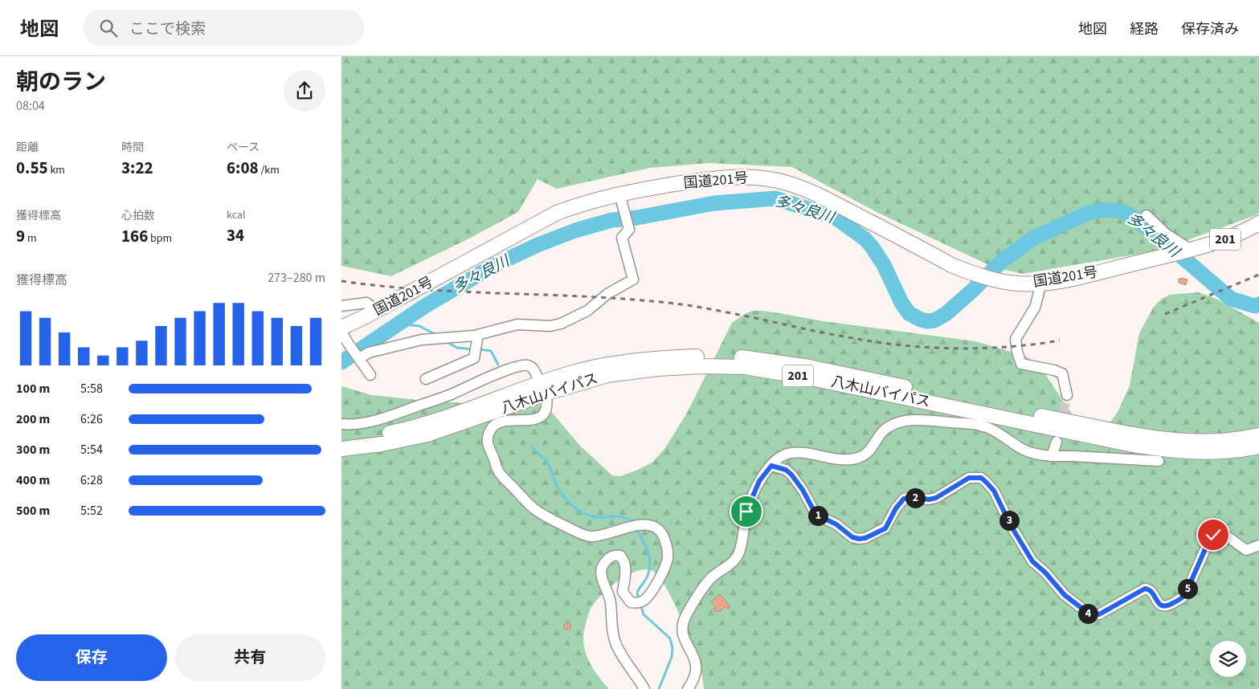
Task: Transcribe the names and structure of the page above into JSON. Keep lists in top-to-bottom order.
{
  "streets": {
    "highway": ["国道201号", "201", "八木山バイパス"]
  },
  "water": ["多々良川"],
  "page": {
    "header": "地図",
    "search": "ここで検索",
    "nav": ["地図", "経路", "保存済み"],
    "heading": ["朝のラン", "08:04"],
    "stats": [
      ["距離", "0.55 km"],
      ["時間", "3:22"],
      ["ペース", "6:08 /km"],
      ["獲得標高", "9 m"],
      ["心拍数", "166 bpm"],
      ["kcal", "34"]
    ],
    "chart": ["獲得標高", "273–280 m"],
    "list": [
      {
        "name": "100 m",
        "note": "5:58"
      },
      {
        "name": "200 m",
        "note": "6:26"
      },
      {
        "name": "300 m",
        "note": "5:54"
      },
      {
        "name": "400 m",
        "note": "6:28"
      },
      {
        "name": "500 m",
        "note": "5:52"
      }
    ],
    "pins": [
      "2",
      "1",
      "3",
      "5",
      "4"
    ],
    "buttons": ["保存", "共有"]
  }
}
